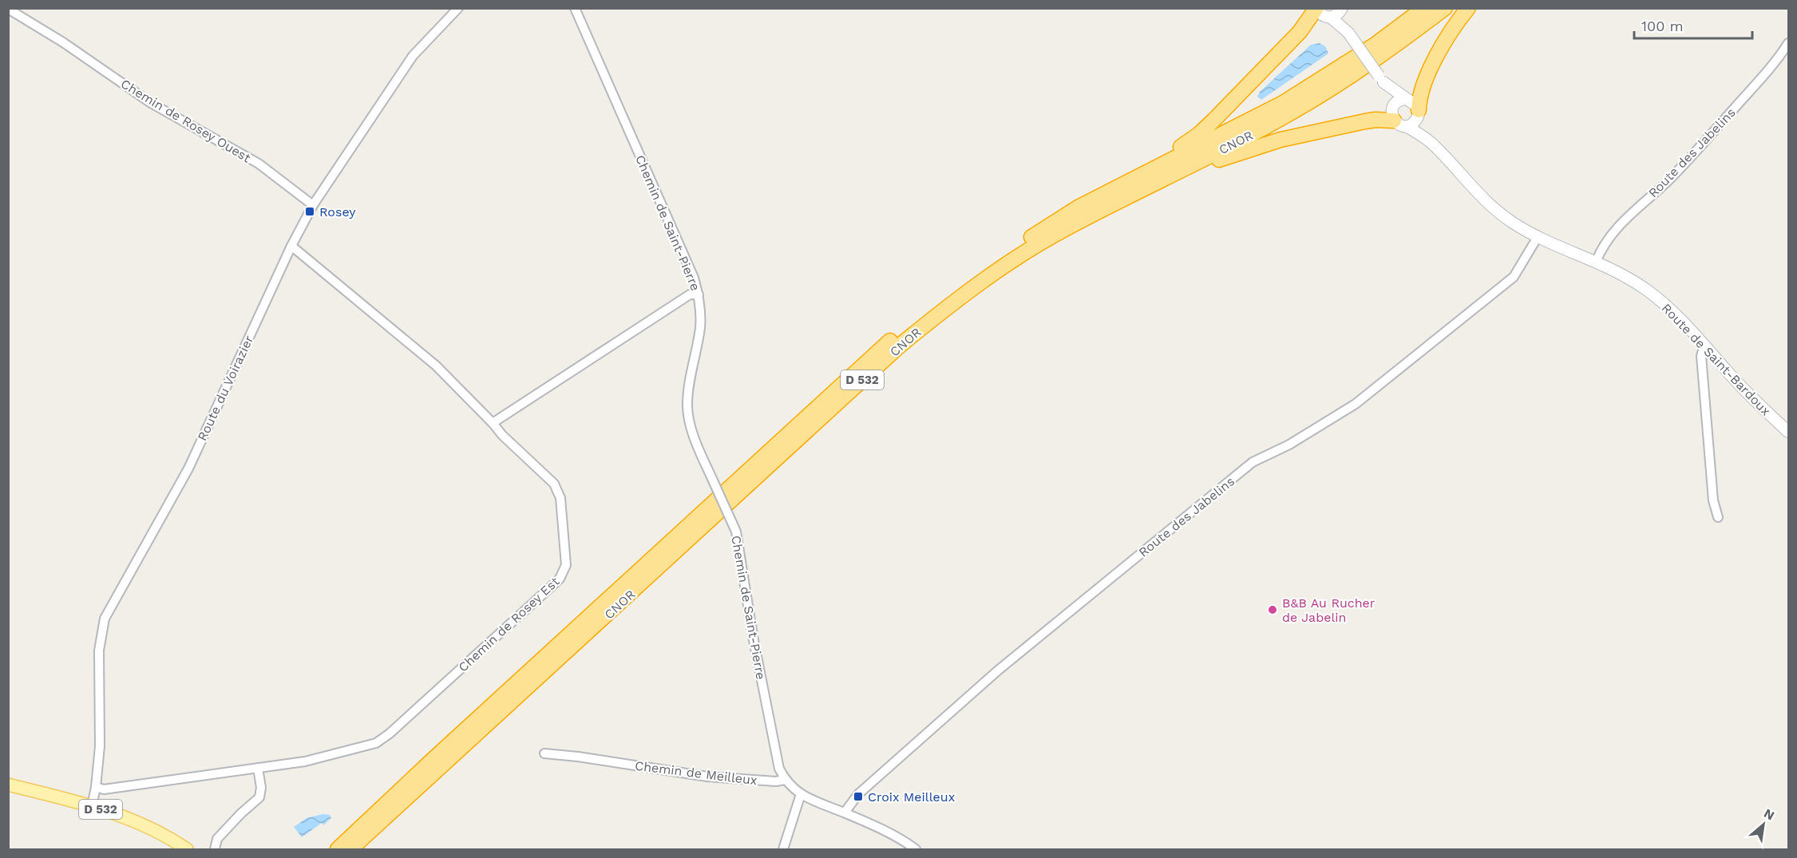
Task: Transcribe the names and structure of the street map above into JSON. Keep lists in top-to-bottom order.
{
  "streets": {
    "highway": ["CNOR", "D 532"],
    "street": [
      "Chemin de Rosey Ouest",
      "Route des Jabelins",
      "Chemin de Saint-Pierre",
      "Route de Saint-Bardoux",
      "Route du Voirazier",
      "Chemin de Rosey Est",
      "Chemin de Meilleux"
    ]
  },
  "crossings": [
    ["Chemin de Rosey Ouest", "Route du Voirazier"],
    ["Route des Jabelins", "Route de Saint-Bardoux"],
    ["Chemin de Saint-Pierre", "Chemin de Meilleux"],
    ["D 532", "Route du Voirazier"],
    ["Route du Voirazier", "Chemin de Rosey Est"]
  ],
  "places": {
    "transit": ["Rosey", "Croix Meilleux"],
    "other": ["B&B Au Rucher de Jabelin"]
  },
  "scale_bar": "100 m",
  "north": "top right"
}
